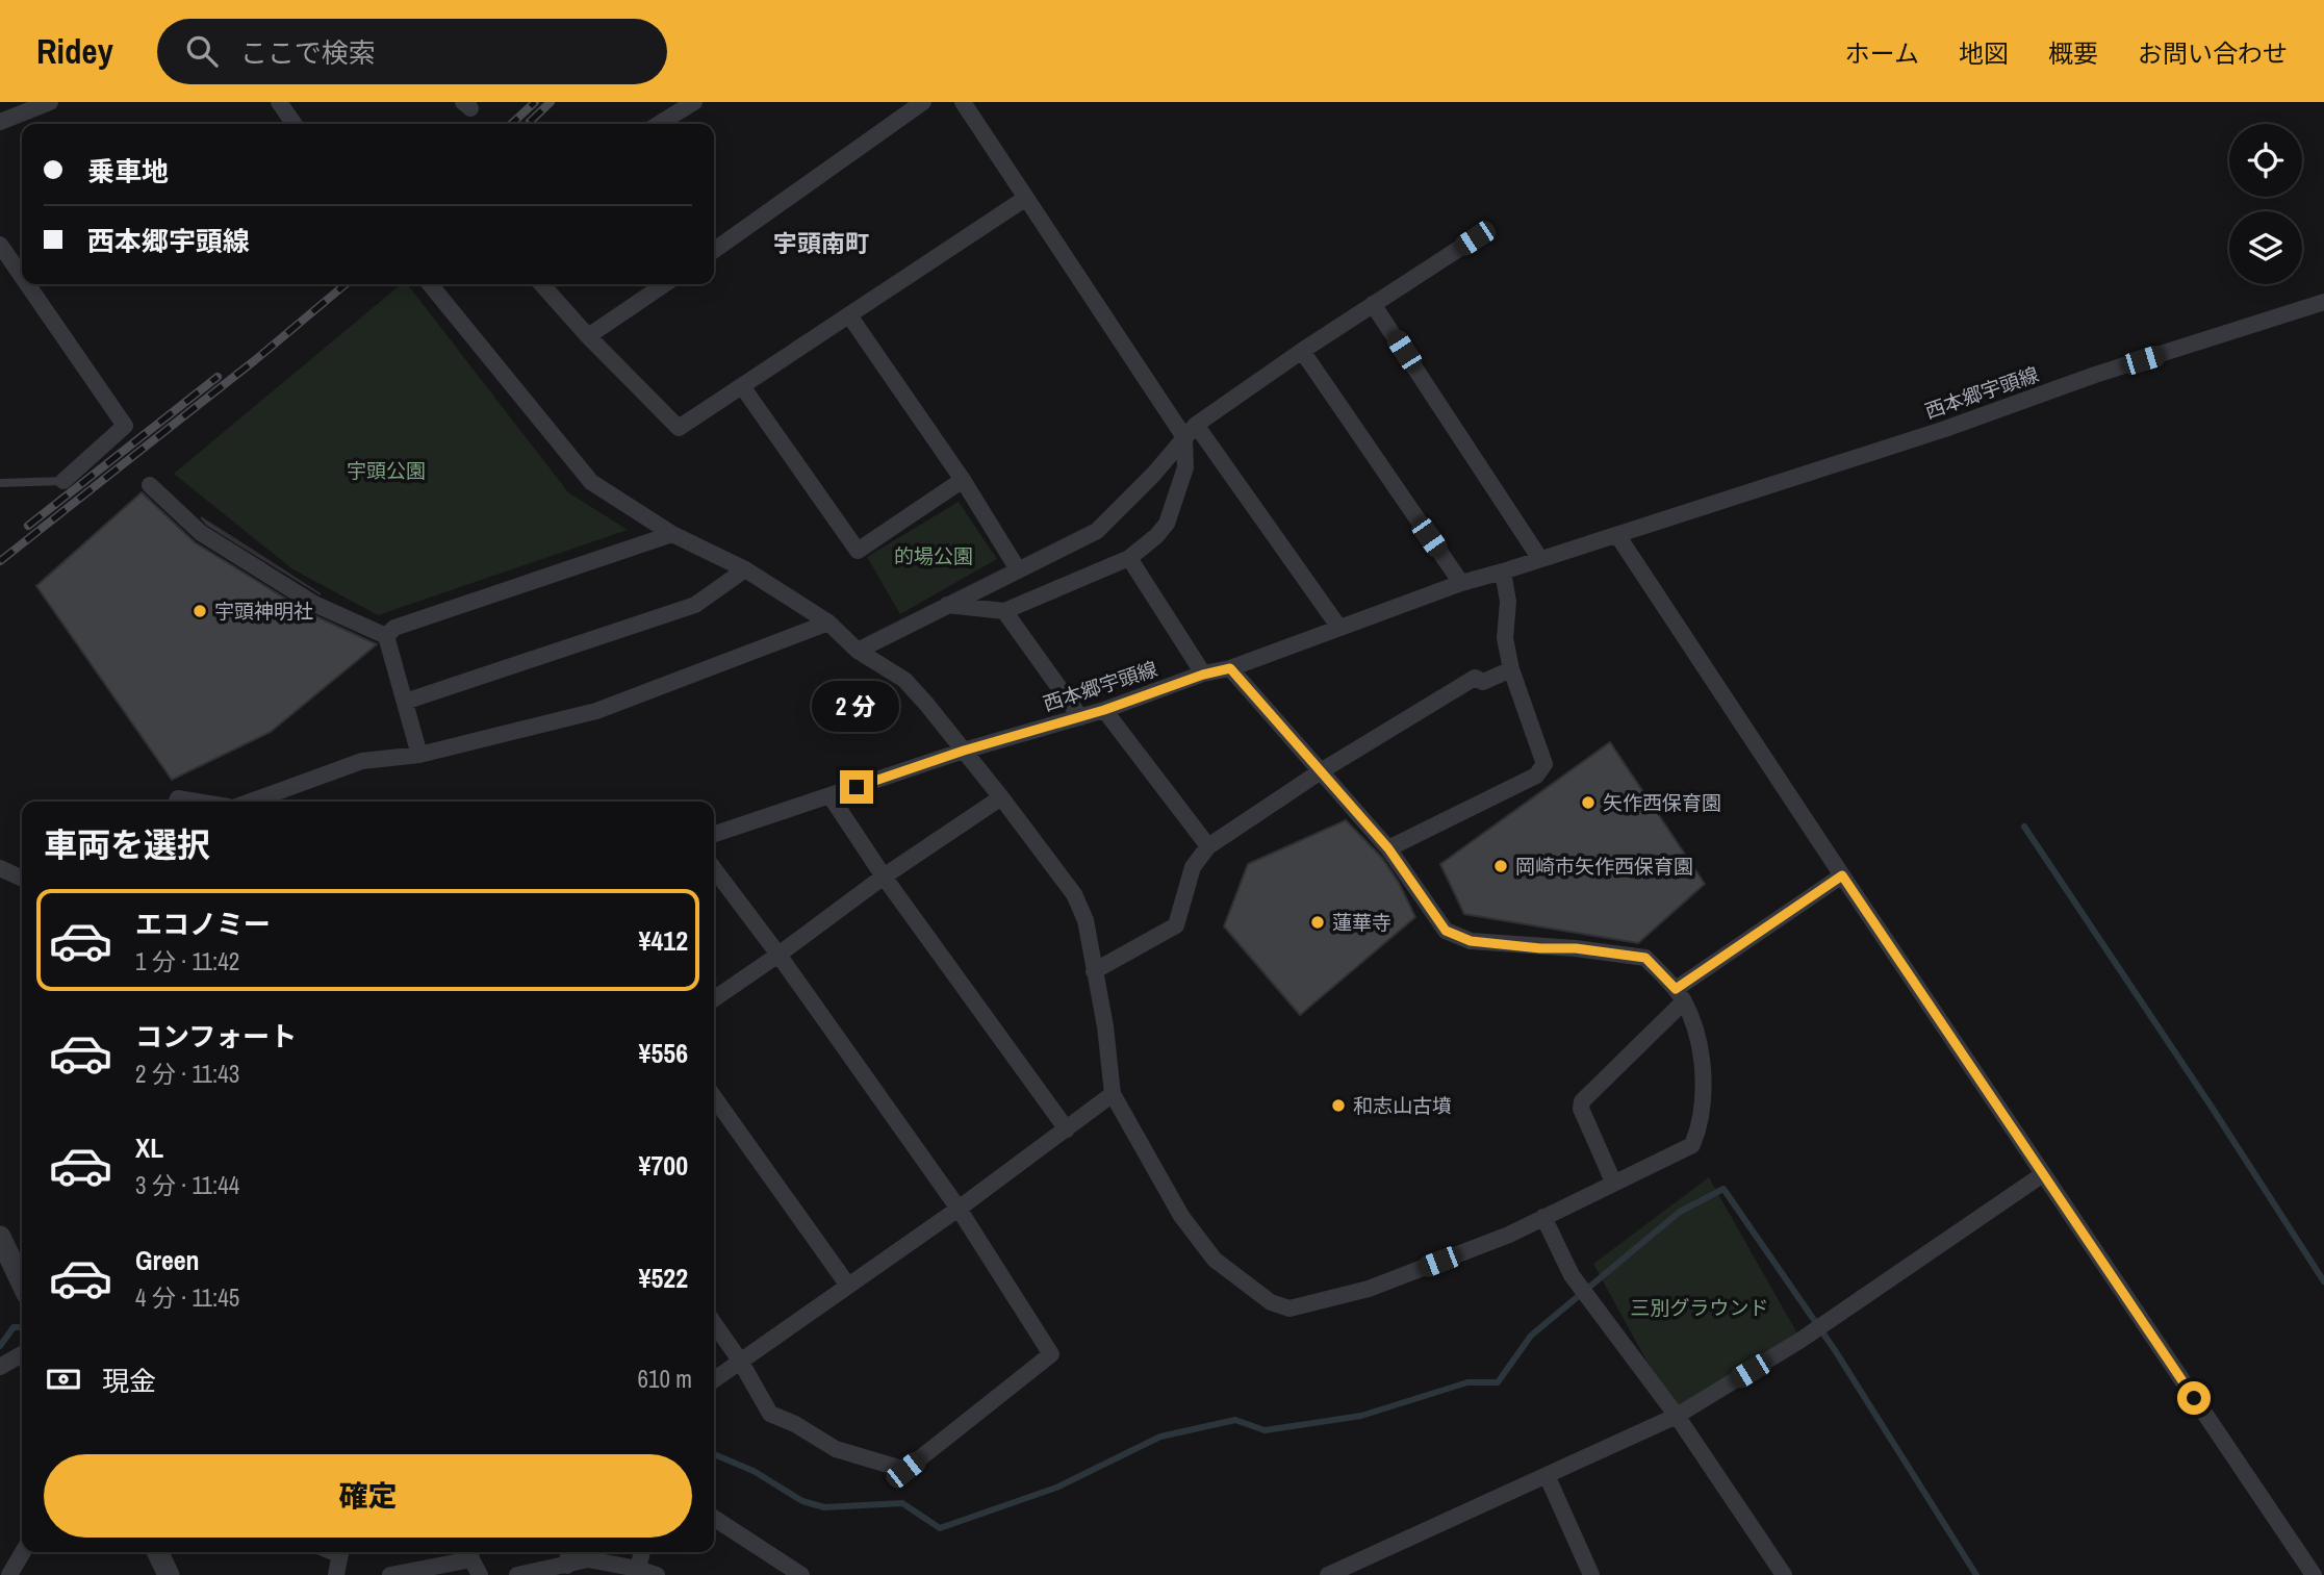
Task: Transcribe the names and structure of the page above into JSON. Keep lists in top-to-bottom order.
{
  "streets": {
    "street": ["西本郷宇頭線"]
  },
  "districts": ["宇頭南町"],
  "parks": ["宇頭公園", "的場公園", "三別グラウンド"],
  "places": [
    "宇頭神明社",
    "矢作西保育園",
    "岡崎市矢作西保育園",
    "蓮華寺",
    "和志山古墳"
  ],
  "page": {
    "header": "Ridey",
    "search": "ここで検索",
    "nav": [
      "ホーム",
      "地図",
      "概要",
      "お問い合わせ"
    ],
    "banner": ["乗車地", "西本郷宇頭線"],
    "bubble": "2 分",
    "heading": "車両を選択",
    "list": [
      {
        "name": "エコノミー",
        "note": "1 分 · 11:42",
        "value": "¥412"
      },
      {
        "name": "コンフォート",
        "note": "2 分 · 11:43",
        "value": "¥556"
      },
      {
        "name": "XL",
        "note": "3 分 · 11:44",
        "value": "¥700"
      },
      {
        "name": "Green",
        "note": "4 分 · 11:45",
        "value": "¥522"
      }
    ],
    "pay": ["現金", "610 m"],
    "buttons": "確定"
  }
}
